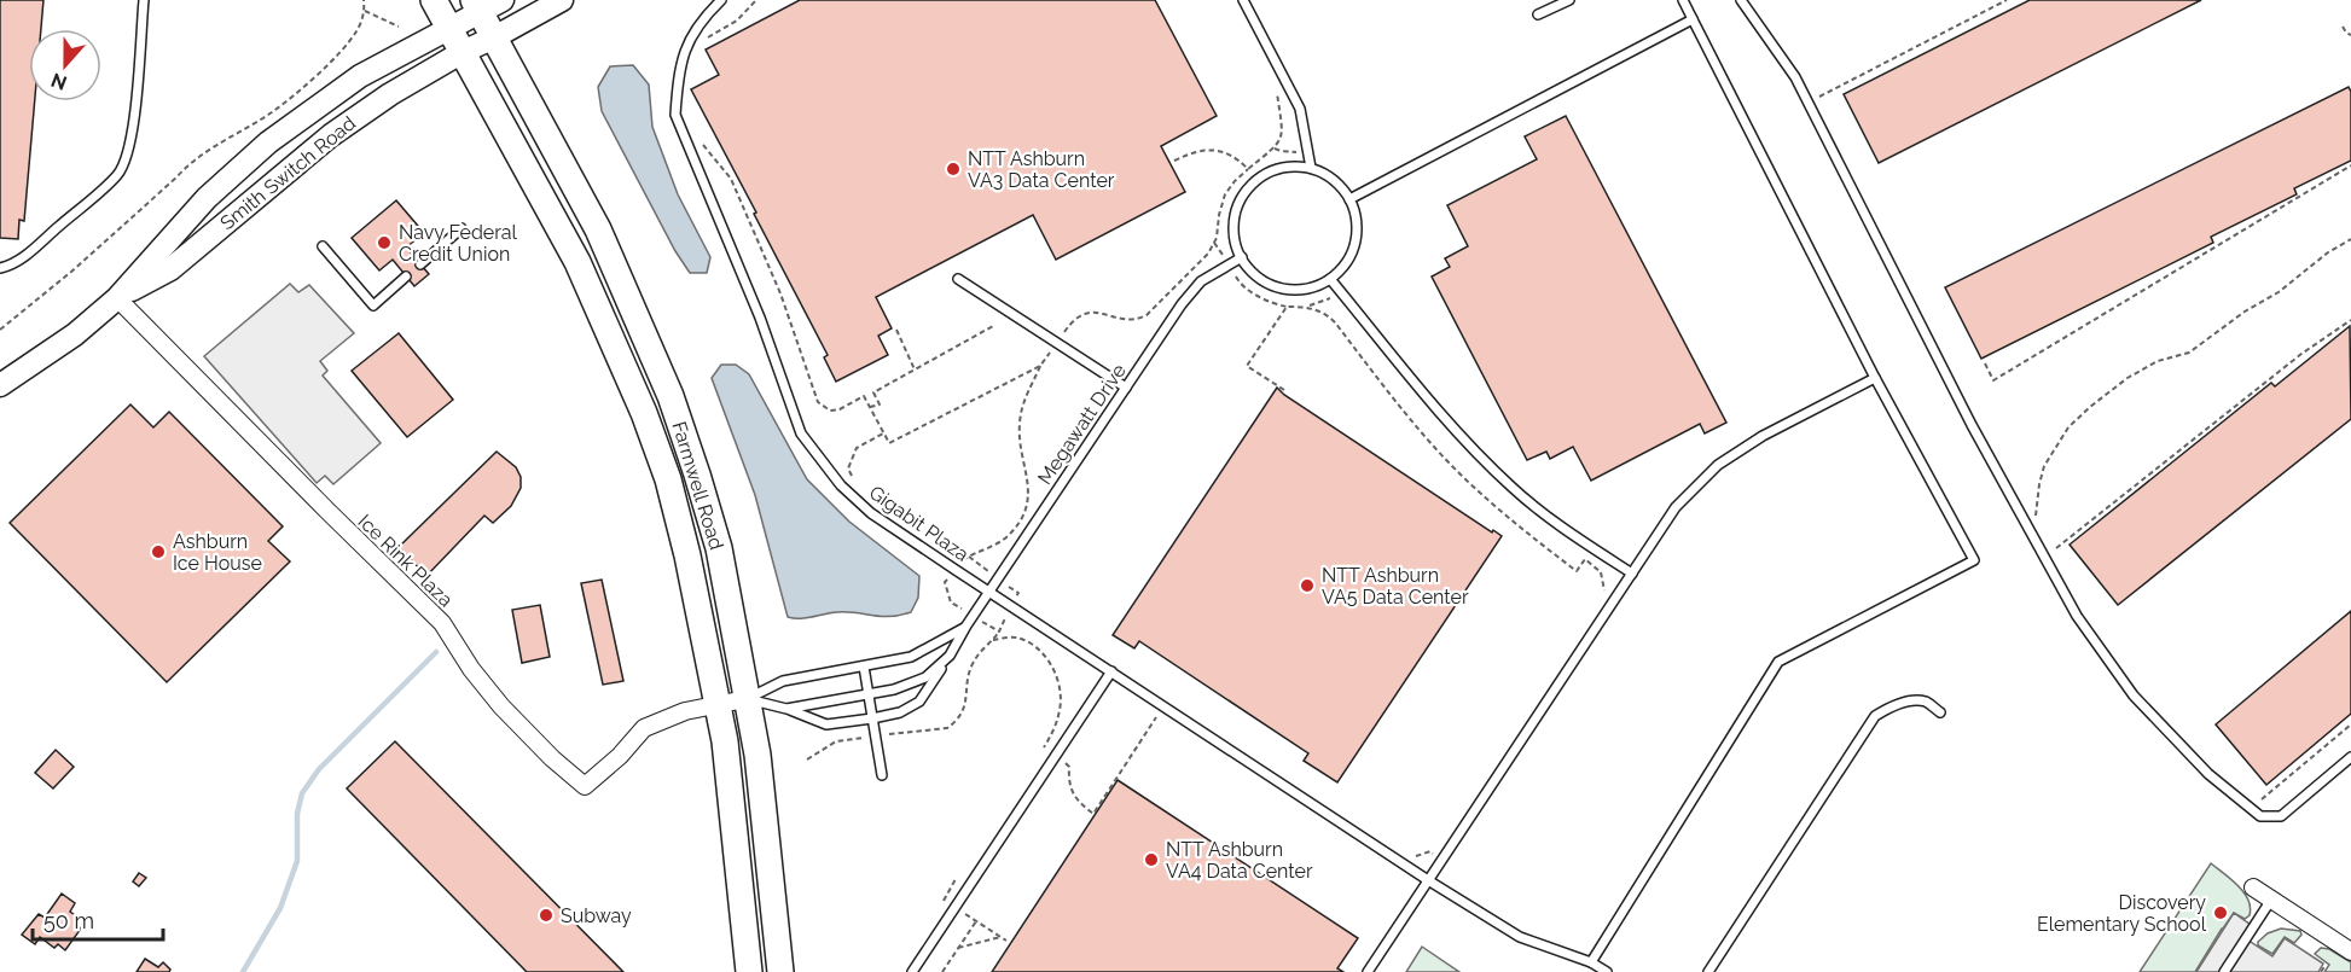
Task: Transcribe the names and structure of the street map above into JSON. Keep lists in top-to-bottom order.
{
  "streets": {
    "main road": ["Farmwell Road"],
    "street": ["Smith Switch Road", "Ice Rink Plaza"],
    "lane": ["Megawatt Drive", "Gigabit Plaza"]
  },
  "crossings": [
    ["Smith Switch Road", "Farmwell Road"],
    ["Smith Switch Road", "Ice Rink Plaza"],
    ["Megawatt Drive", "Gigabit Plaza"],
    ["Farmwell Road", "Ice Rink Plaza"]
  ],
  "places": [
    "NTT Ashburn VA3 Data Center",
    "Navy Federal Credit Union",
    "Ashburn Ice House",
    "NTT Ashburn VA5 Data Center",
    "NTT Ashburn VA4 Data Center",
    "Discovery Elementary School",
    "Subway"
  ],
  "scale_bar": "50 m",
  "north": "bottom"
}
